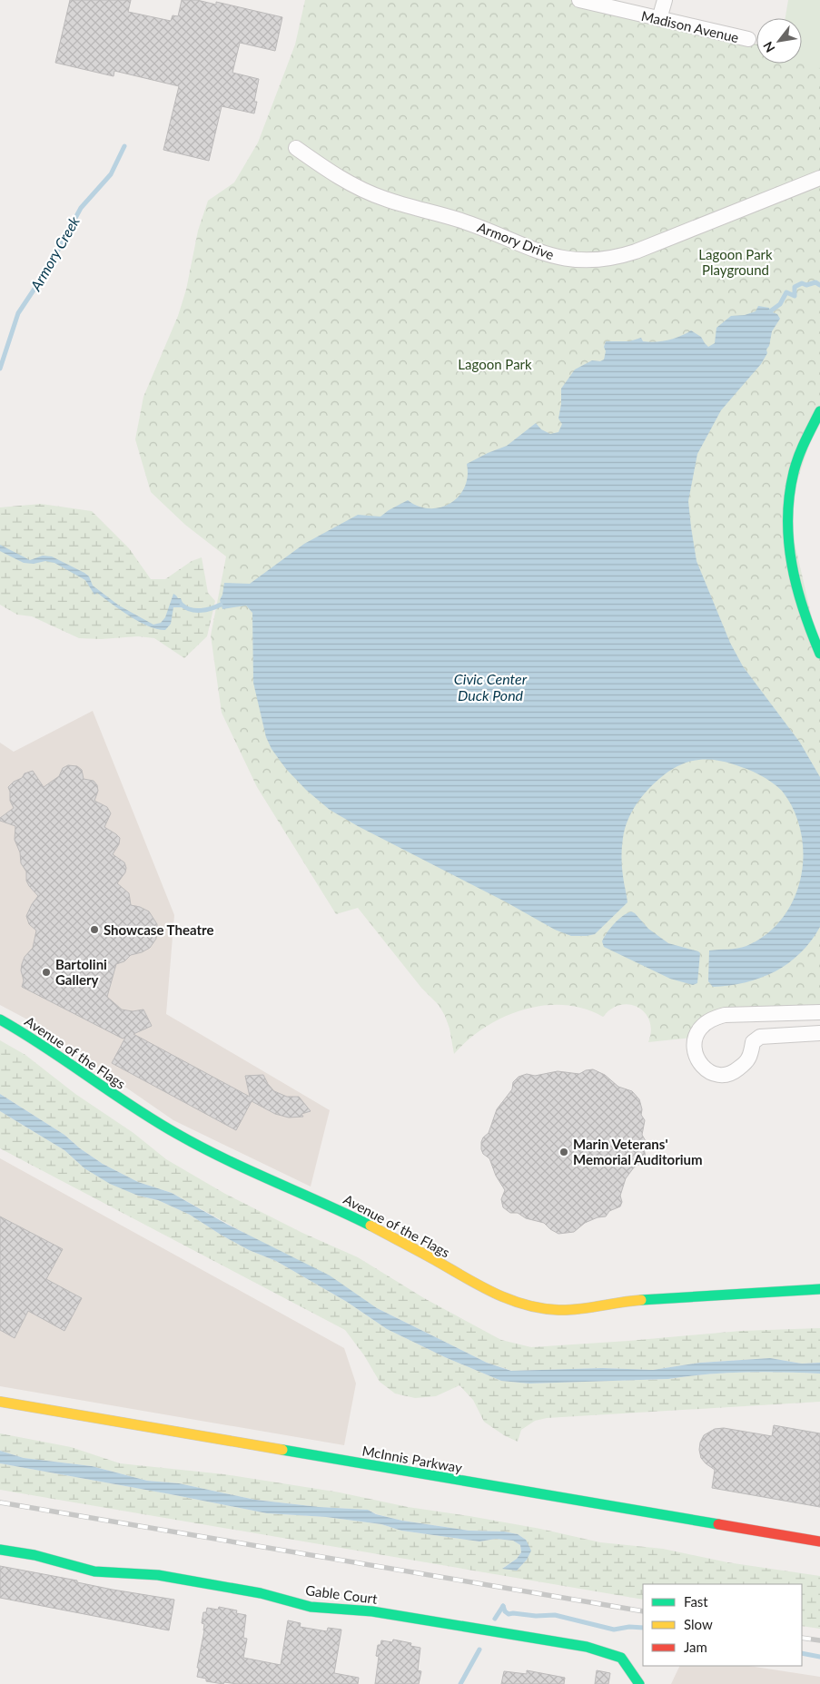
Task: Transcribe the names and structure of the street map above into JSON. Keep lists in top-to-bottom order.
{
  "streets": {
    "street": [
      "Madison Avenue",
      "Armory Drive",
      "Avenue of the Flags",
      "McInnis Parkway",
      "Gable Court"
    ]
  },
  "water": ["Armory Creek", "Civic Center Duck Pond"],
  "parks": ["Lagoon Park Playground", "Lagoon Park"],
  "places": ["Showcase Theatre", "Bartolini Gallery", "Marin Veterans' Memorial Auditorium"],
  "legend": ["Fast", "Slow", "Jam"],
  "north": "bottom left"
}
